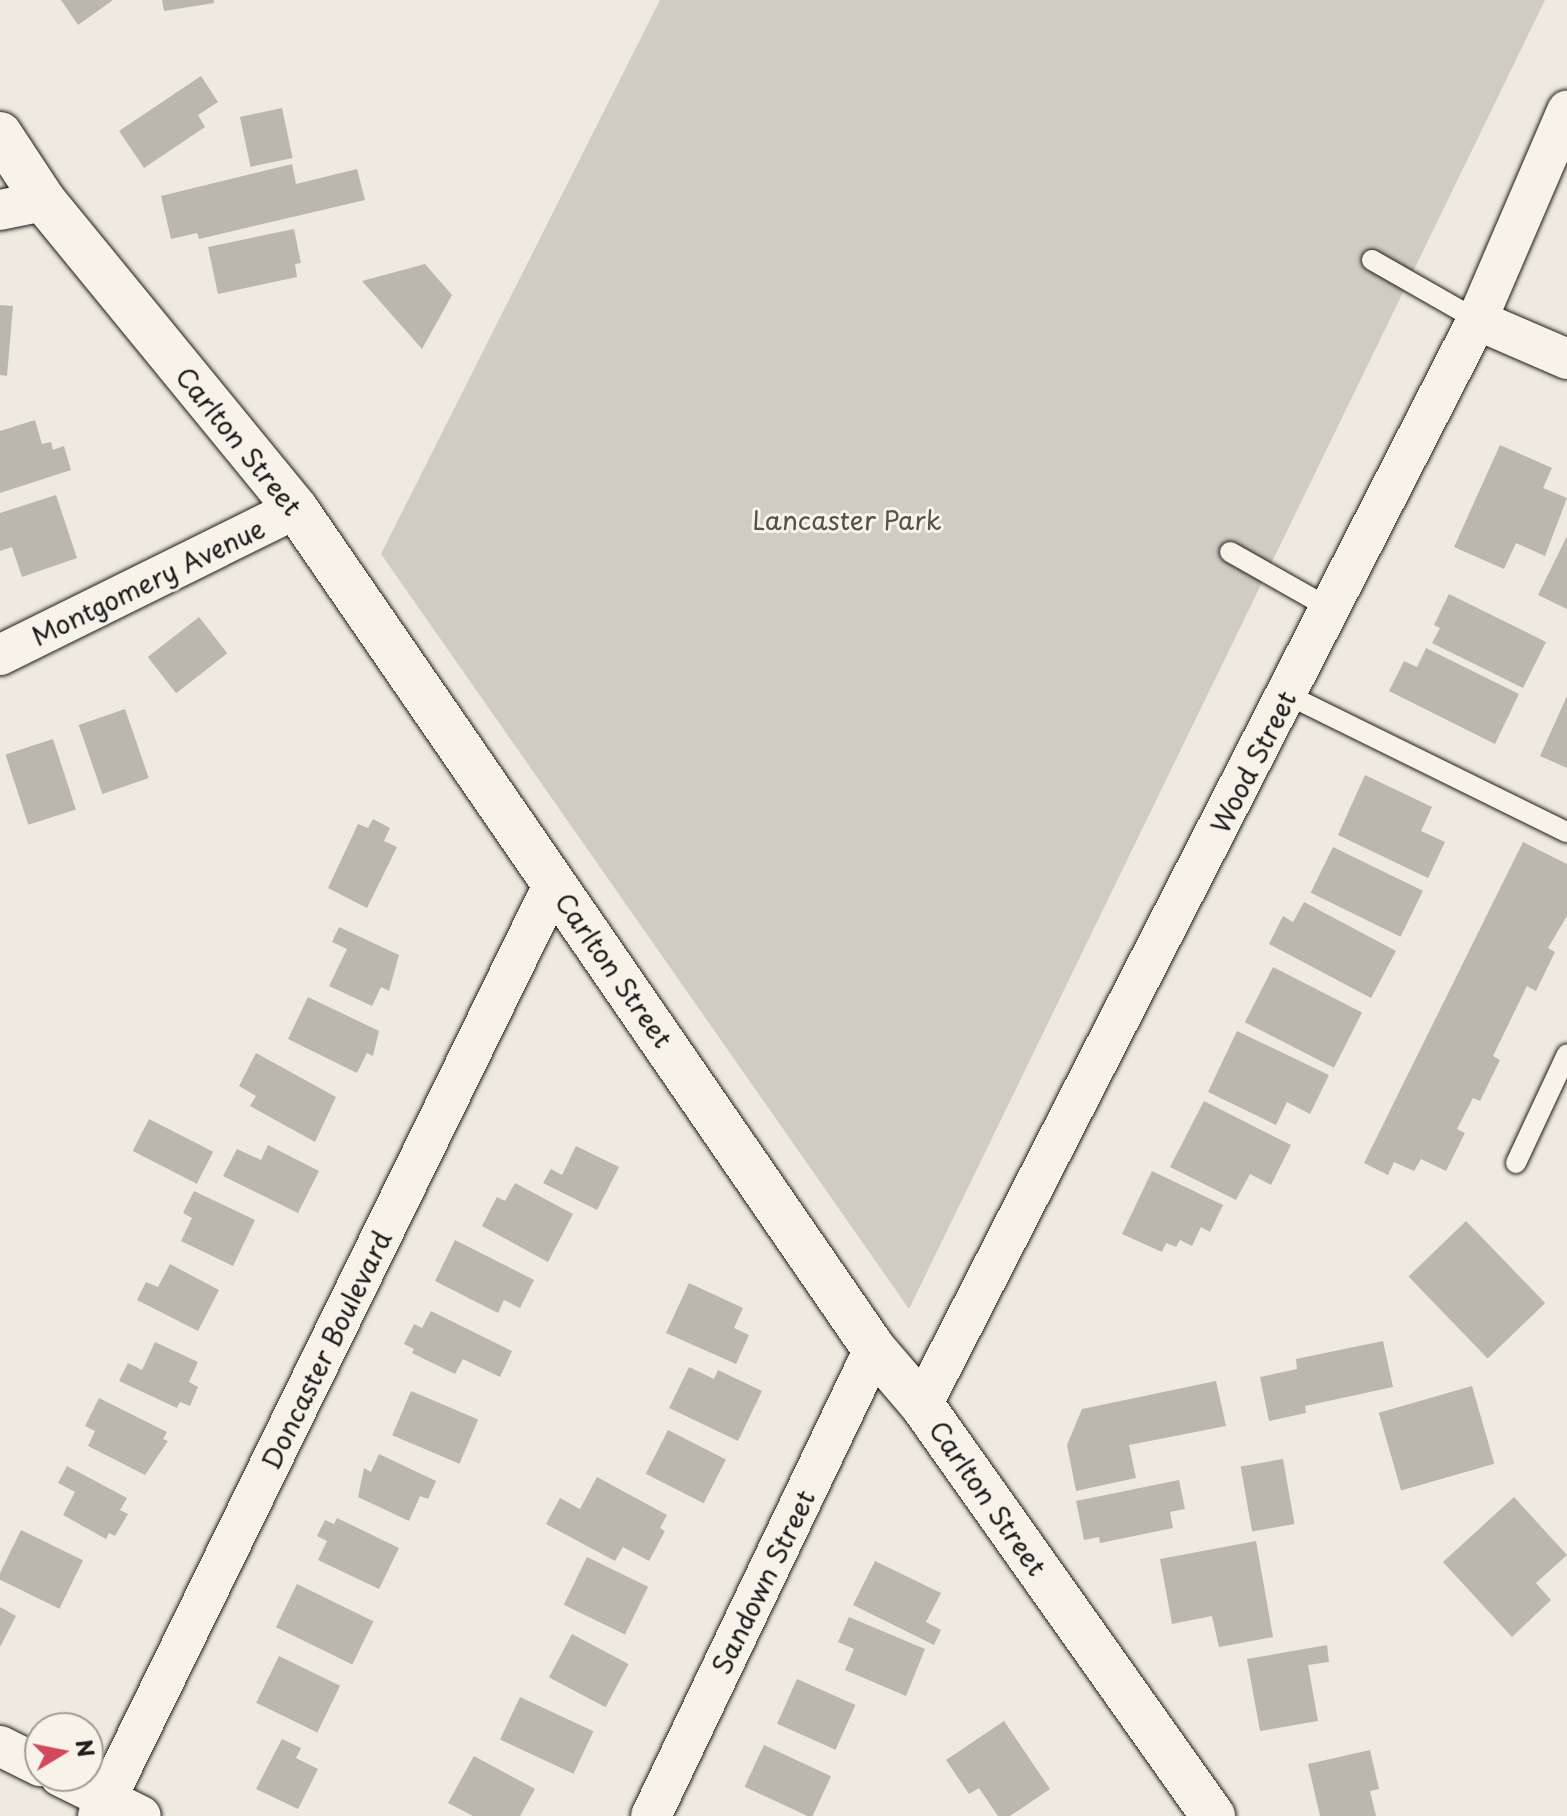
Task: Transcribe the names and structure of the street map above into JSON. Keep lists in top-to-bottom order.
{
  "streets": {
    "main road": ["Carlton Street"],
    "street": [
      "Montgomery Avenue",
      "Wood Street",
      "Doncaster Boulevard",
      "Sandown Street"
    ]
  },
  "crossings": [
    ["Carlton Street", "Montgomery Avenue"],
    ["Carlton Street", "Wood Street"],
    ["Carlton Street", "Doncaster Boulevard"],
    ["Carlton Street", "Sandown Street"]
  ],
  "parks": ["Lancaster Park"],
  "north": "right"
}
